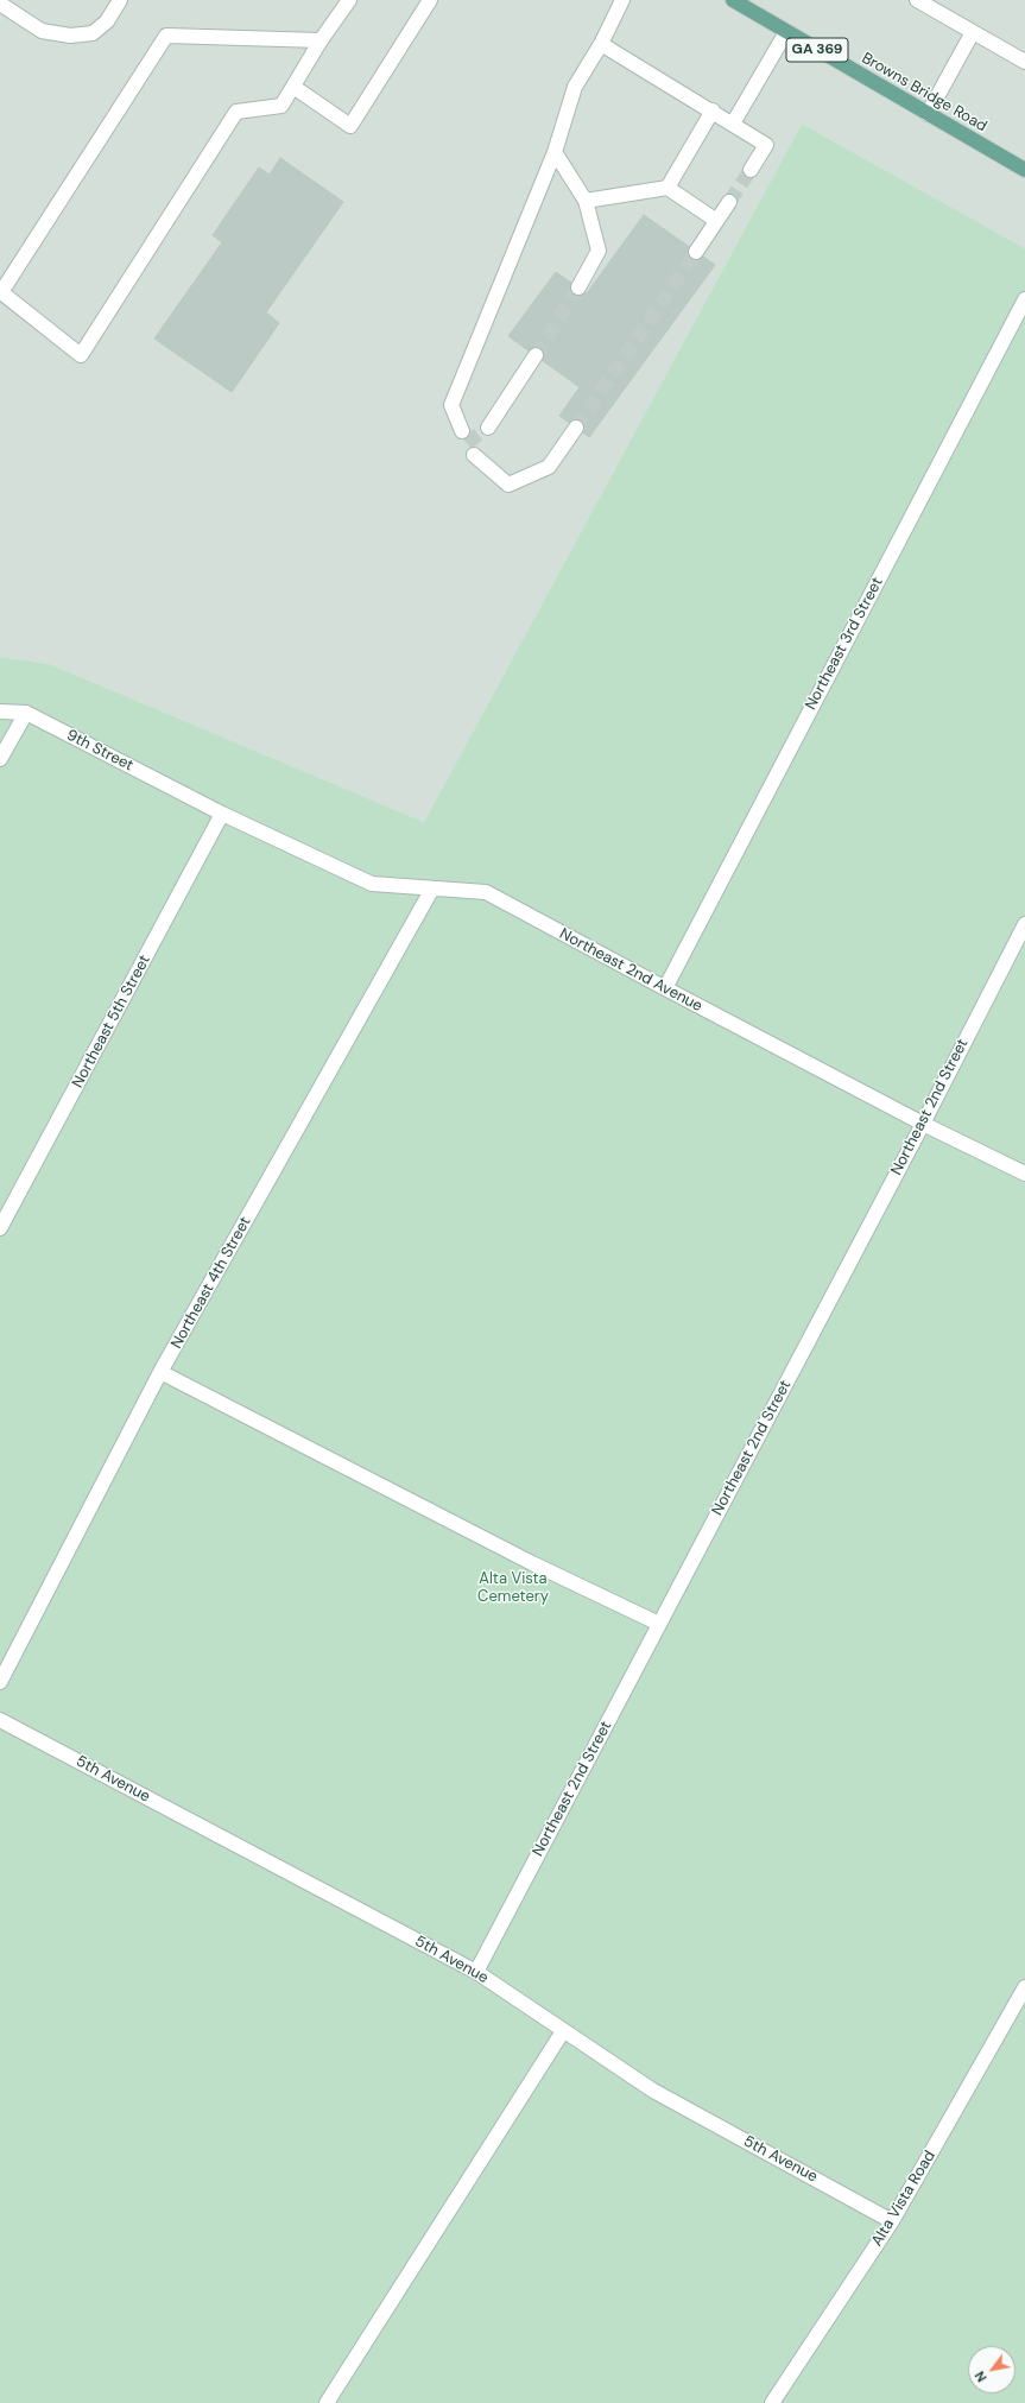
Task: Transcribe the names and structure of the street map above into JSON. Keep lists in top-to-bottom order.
{
  "streets": {
    "main road": ["GA 369", "Browns Bridge Road"],
    "street": [
      "Northeast 3rd Street",
      "9th Street",
      "Northeast 2nd Avenue",
      "Northeast 5th Street",
      "Northeast 2nd Street",
      "Northeast 4th Street",
      "5th Avenue",
      "Alta Vista Road"
    ]
  },
  "crossings": [
    ["Northeast 3rd Street", "Northeast 2nd Avenue"],
    ["9th Street", "Northeast 2nd Avenue"],
    ["9th Street", "Northeast 5th Street"],
    ["Northeast 2nd Avenue", "Northeast 5th Street"],
    ["Northeast 2nd Avenue", "Northeast 2nd Street"],
    ["Northeast 2nd Avenue", "Northeast 4th Street"],
    ["Northeast 2nd Street", "5th Avenue"],
    ["5th Avenue", "Alta Vista Road"]
  ],
  "parks": ["Alta Vista Cemetery"],
  "north": "bottom left"
}
